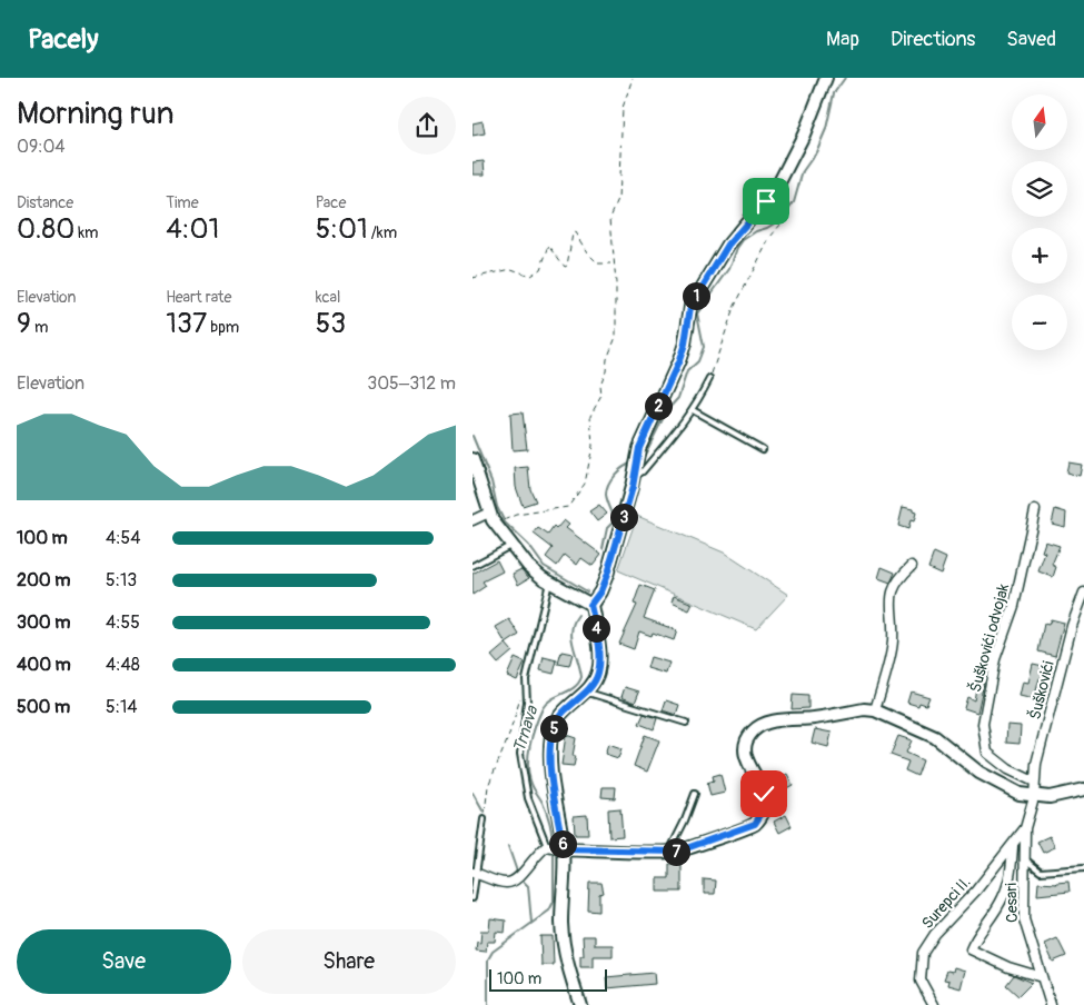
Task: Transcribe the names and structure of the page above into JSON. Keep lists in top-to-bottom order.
{
  "streets": {
    "street": [
      "Šuškovići odvojak",
      "Šuškovići",
      "Surepci II.",
      "Cesari"
    ]
  },
  "crossings": [
    ["Šuškovići odvojak", "Šuškovići"],
    ["Šuškovići", "Cesari"],
    ["Surepci II.", "Cesari"]
  ],
  "water": ["Trnava"],
  "scale_bar": "100 m",
  "north": "top",
  "page": {
    "header": "Pacely",
    "nav": ["Map", "Directions", "Saved"],
    "heading": ["Morning run", "09:04"],
    "map_buttons": ["+", "−"],
    "stats": [
      ["Distance", "0.80 km"],
      ["Time", "4:01"],
      ["Pace", "5:01 /km"],
      ["Elevation", "9 m"],
      ["Heart rate", "137 bpm"],
      ["kcal", "53"]
    ],
    "pins": [
      "1",
      "2",
      "3",
      "4",
      "5",
      "6",
      "7"
    ],
    "chart": ["Elevation", "305–312 m"],
    "list": [
      {
        "name": "100 m",
        "note": "4:54"
      },
      {
        "name": "200 m",
        "note": "5:13"
      },
      {
        "name": "300 m",
        "note": "4:55"
      },
      {
        "name": "400 m",
        "note": "4:48"
      },
      {
        "name": "500 m",
        "note": "5:14"
      }
    ],
    "buttons": ["Save", "Share"],
    "scale": "100 m"
  }
}
